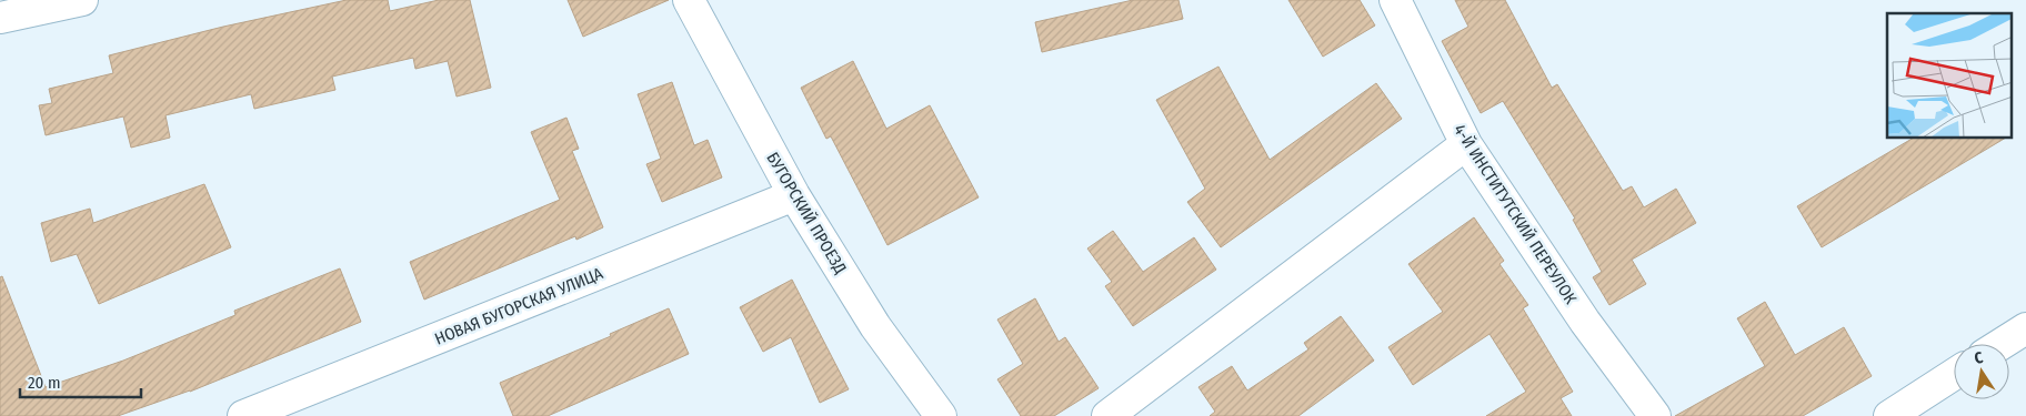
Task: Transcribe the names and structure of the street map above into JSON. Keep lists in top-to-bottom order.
{
  "streets": {
    "street": ["БУГОРСКИЙ ПРОЕЗД", "4-Й ИНСТИТУТСКИЙ ПЕРЕУЛОК", "НОВАЯ БУГОРСКАЯ УЛИЦА"]
  },
  "crossings": [
    ["БУГОРСКИЙ ПРОЕЗД", "НОВАЯ БУГОРСКАЯ УЛИЦА"]
  ],
  "scale_bar": "20 m",
  "north": "top"
}
